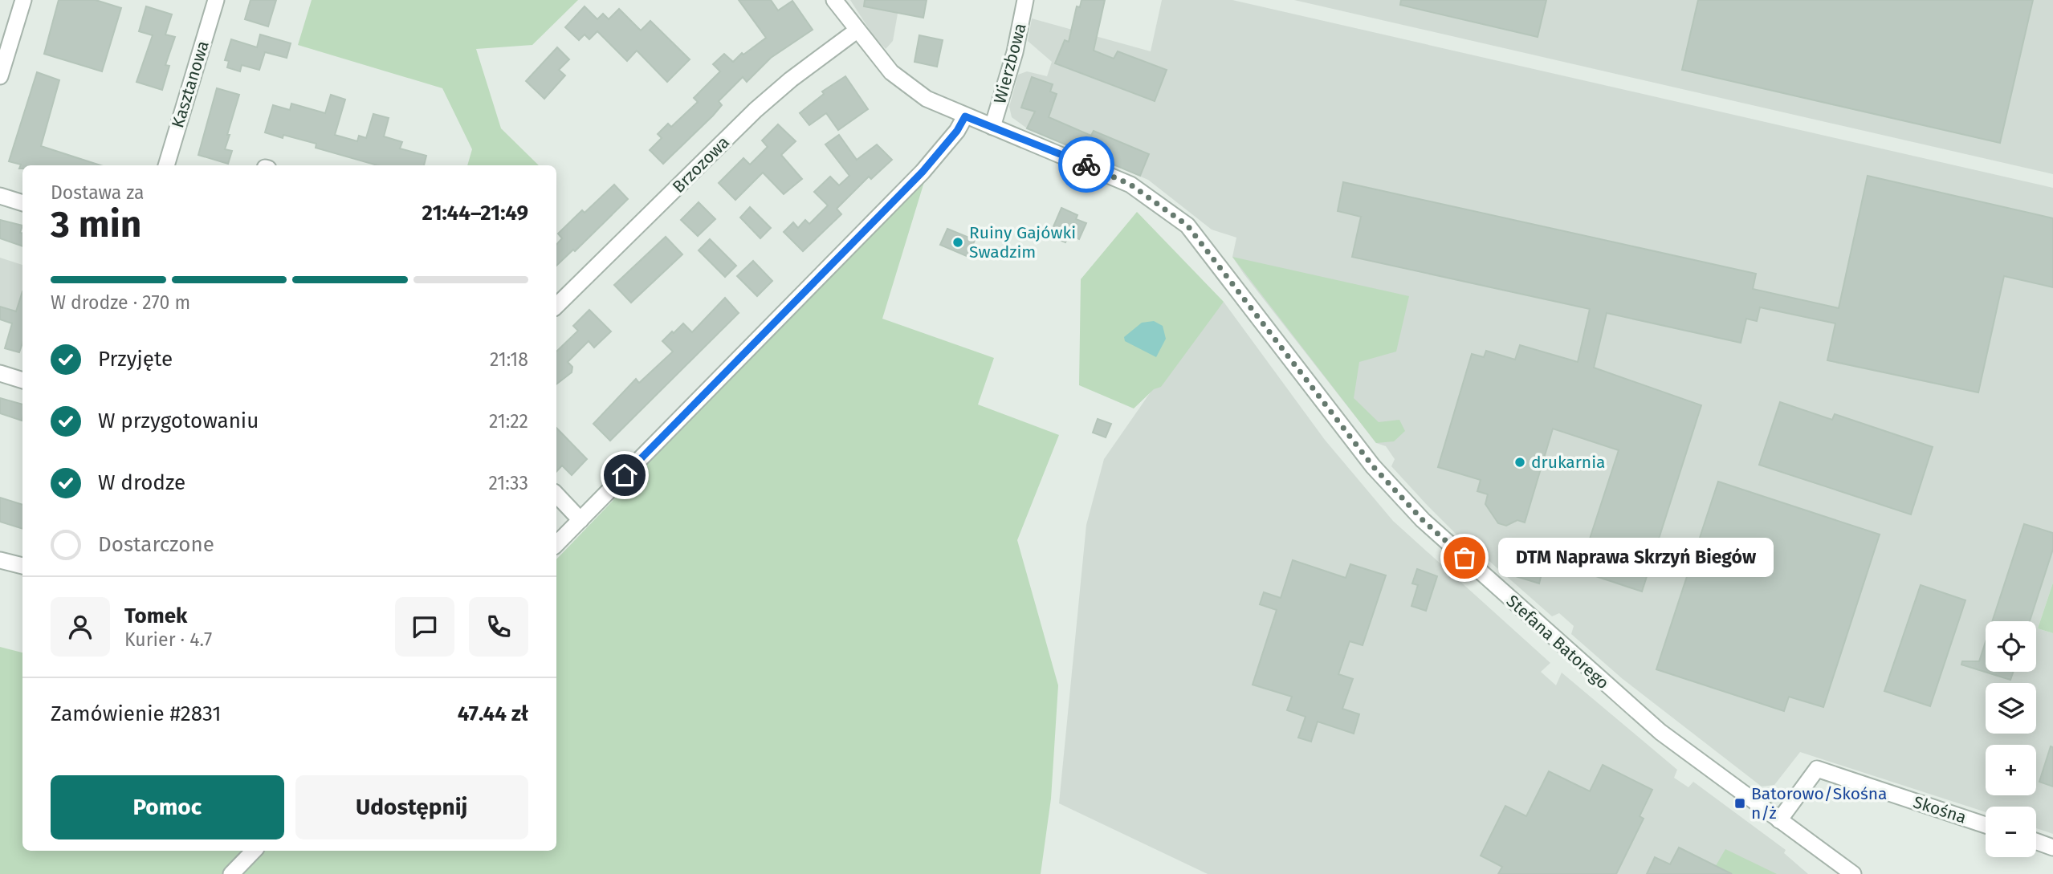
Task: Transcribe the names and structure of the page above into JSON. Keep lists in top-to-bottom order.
{
  "streets": {
    "street": [
      "Wierzbowa",
      "Kasztanowa",
      "Brzozowa",
      "Stefana Batorego",
      "Skośna"
    ]
  },
  "crossings": [
    ["Wierzbowa", "Stefana Batorego"],
    ["Brzozowa", "Stefana Batorego"],
    ["Stefana Batorego", "Skośna"]
  ],
  "places": {
    "other": ["Ruiny Gajówki Swadzim", "drukarnia", "DTM Naprawa Skrzyń Biegów"],
    "transit": ["Batorowo/Skośna n/ż"]
  },
  "page": {
    "heading": ["3 min", "Dostawa za", "21:44–21:49"],
    "panel": [
      "Tomek",
      "Kurier · 4.7",
      "Zamówienie #2831",
      "47.44 zł"
    ],
    "bar": "W drodze · 270 m",
    "list": [
      ["Przyjęte", "21:18"],
      ["W przygotowaniu", "21:22"],
      ["W drodze", "21:33"],
      "Dostarczone"
    ],
    "bubble": "DTM Naprawa Skrzyń Biegów",
    "map_buttons": ["+", "−"],
    "buttons": ["Pomoc", "Udostępnij"]
  }
}
